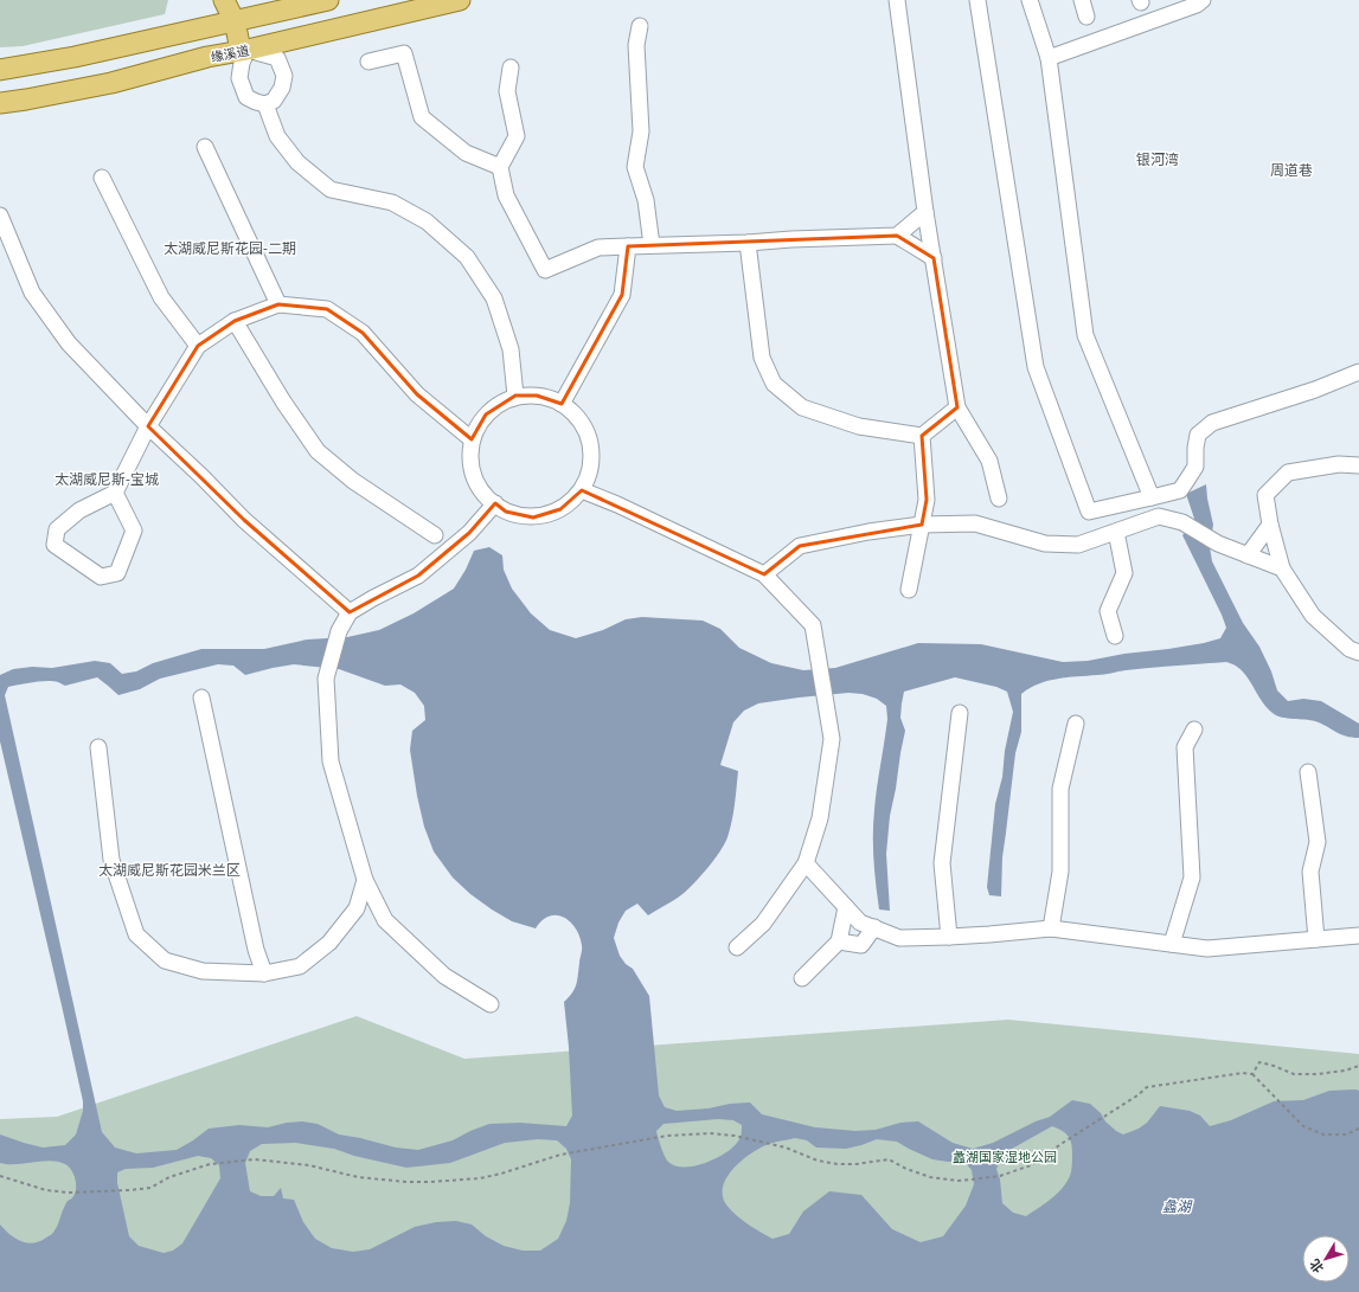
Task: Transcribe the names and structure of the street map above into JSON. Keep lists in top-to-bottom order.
{
  "streets": {
    "main road": ["缘溪道"]
  },
  "districts": [
    "银河湾",
    "周道巷",
    "太湖威尼斯花园-二期",
    "太湖威尼斯-宝城",
    "太湖威尼斯花园米兰区"
  ],
  "water": ["蠡湖"],
  "parks": ["蠡湖国家湿地公园"],
  "north": "bottom left"
}
